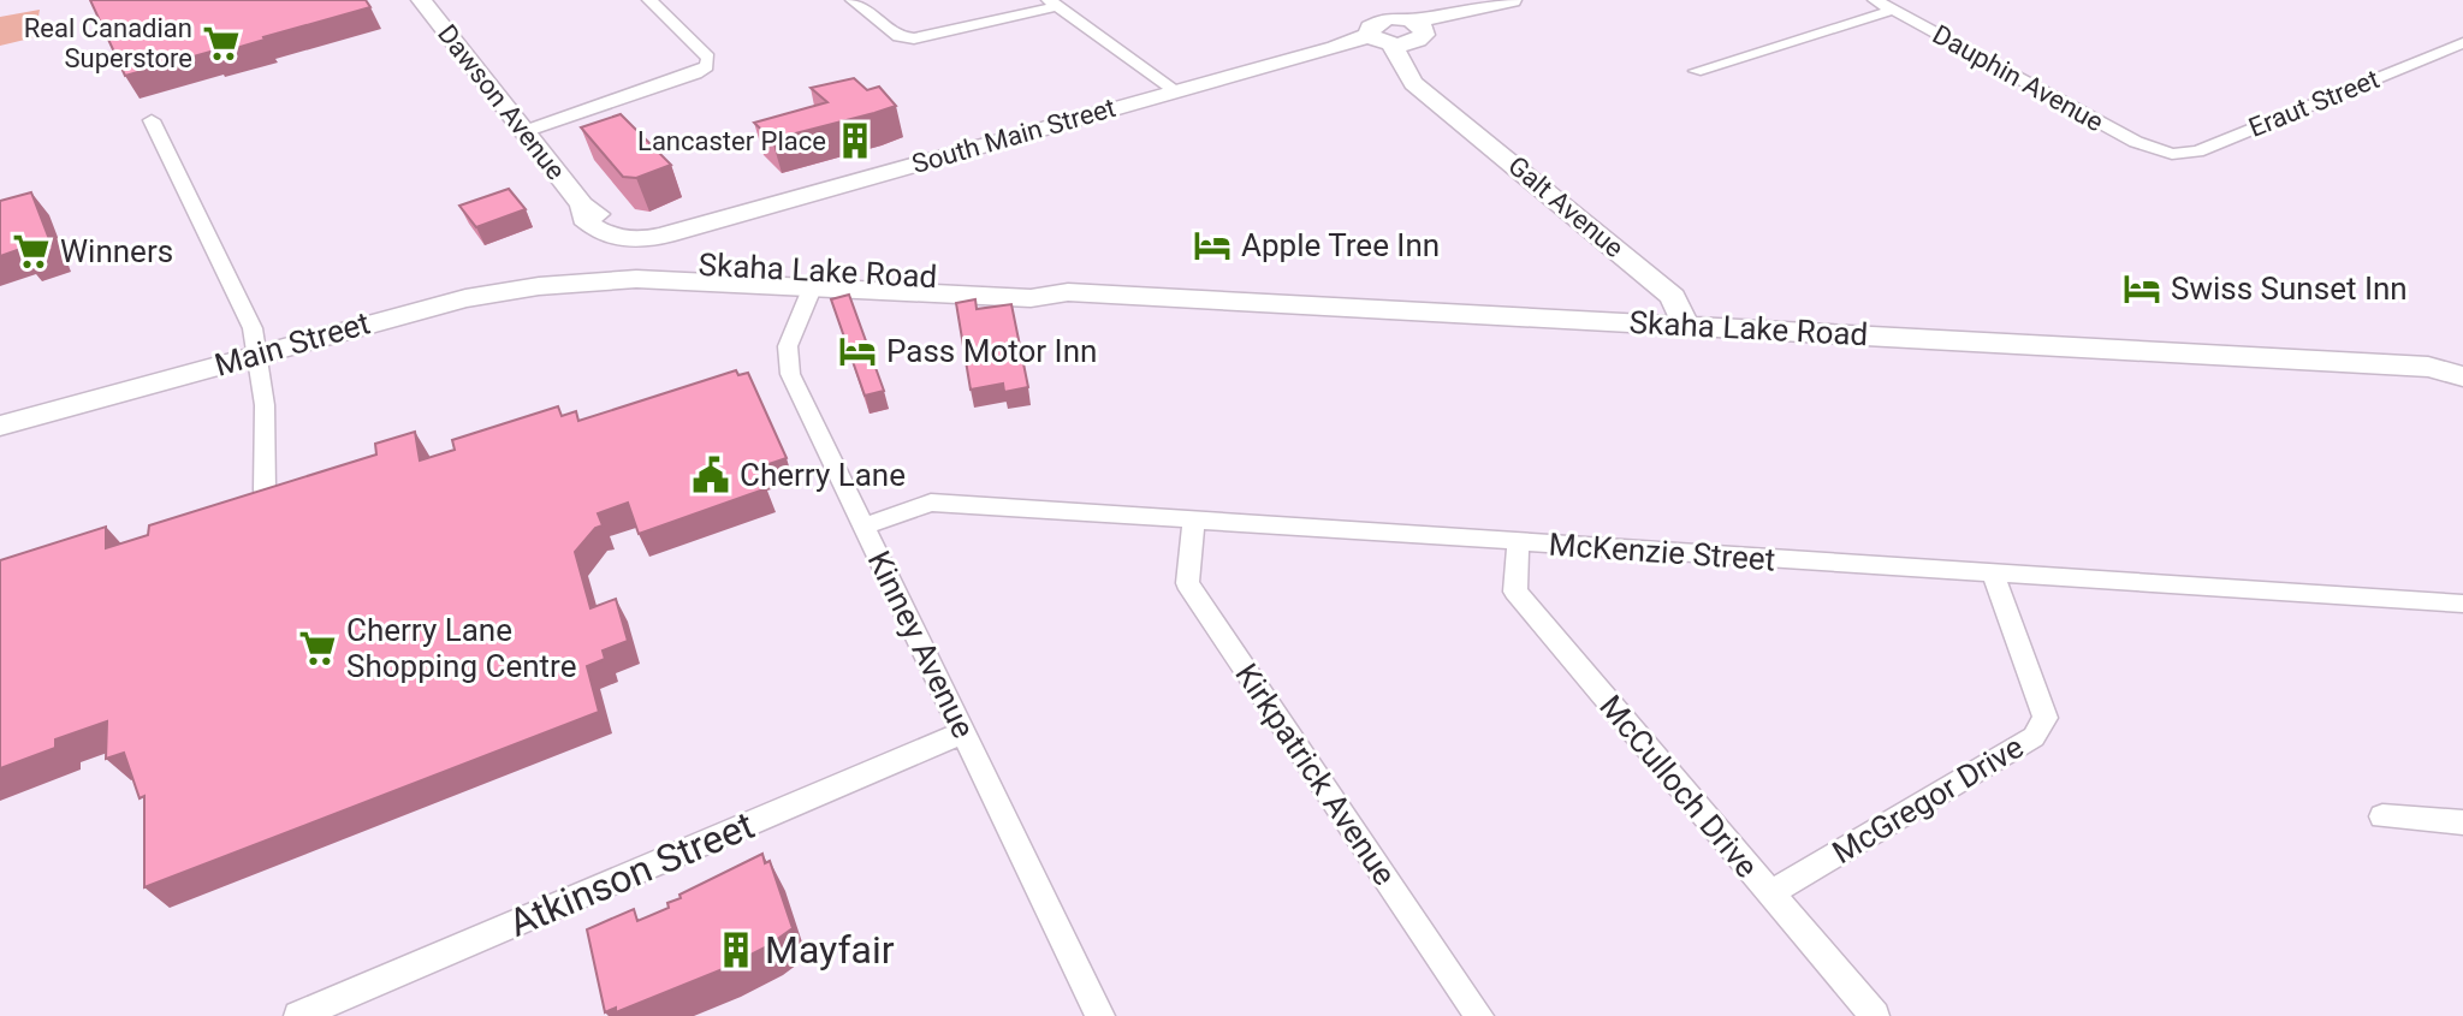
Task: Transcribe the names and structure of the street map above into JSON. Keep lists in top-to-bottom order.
{
  "streets": {
    "main road": [
      "Dawson Avenue",
      "South Main Street",
      "Galt Avenue",
      "Skaha Lake Road",
      "Main Street"
    ],
    "street": [
      "Dauphin Avenue",
      "Eraut Street",
      "McKenzie Street",
      "Kinney Avenue",
      "Kirkpatrick Avenue",
      "McCulloch Drive",
      "McGregor Drive",
      "Atkinson Street"
    ]
  },
  "crossings": [
    ["Dauphin Avenue", "Eraut Street"],
    ["Dawson Avenue", "South Main Street"],
    ["Dawson Avenue", "Skaha Lake Road"],
    ["Dawson Avenue", "Main Street"],
    ["South Main Street", "Galt Avenue"],
    ["South Main Street", "Skaha Lake Road"],
    ["South Main Street", "Main Street"],
    ["Galt Avenue", "Skaha Lake Road"],
    ["Skaha Lake Road", "Main Street"],
    ["Skaha Lake Road", "Kinney Avenue"],
    ["McKenzie Street", "Kinney Avenue"],
    ["McKenzie Street", "Kirkpatrick Avenue"],
    ["McKenzie Street", "McCulloch Drive"],
    ["McKenzie Street", "McGregor Drive"],
    ["Kinney Avenue", "Atkinson Street"],
    ["McCulloch Drive", "McGregor Drive"]
  ],
  "places": {
    "supermarket": ["Real Canadian Superstore", "Winners", "Cherry Lane Shopping Centre"],
    "building": ["Lancaster Place", "Mayfair"],
    "hotel": ["Apple Tree Inn", "Swiss Sunset Inn", "Pass Motor Inn"],
    "public building": ["Cherry Lane"]
  }
}
